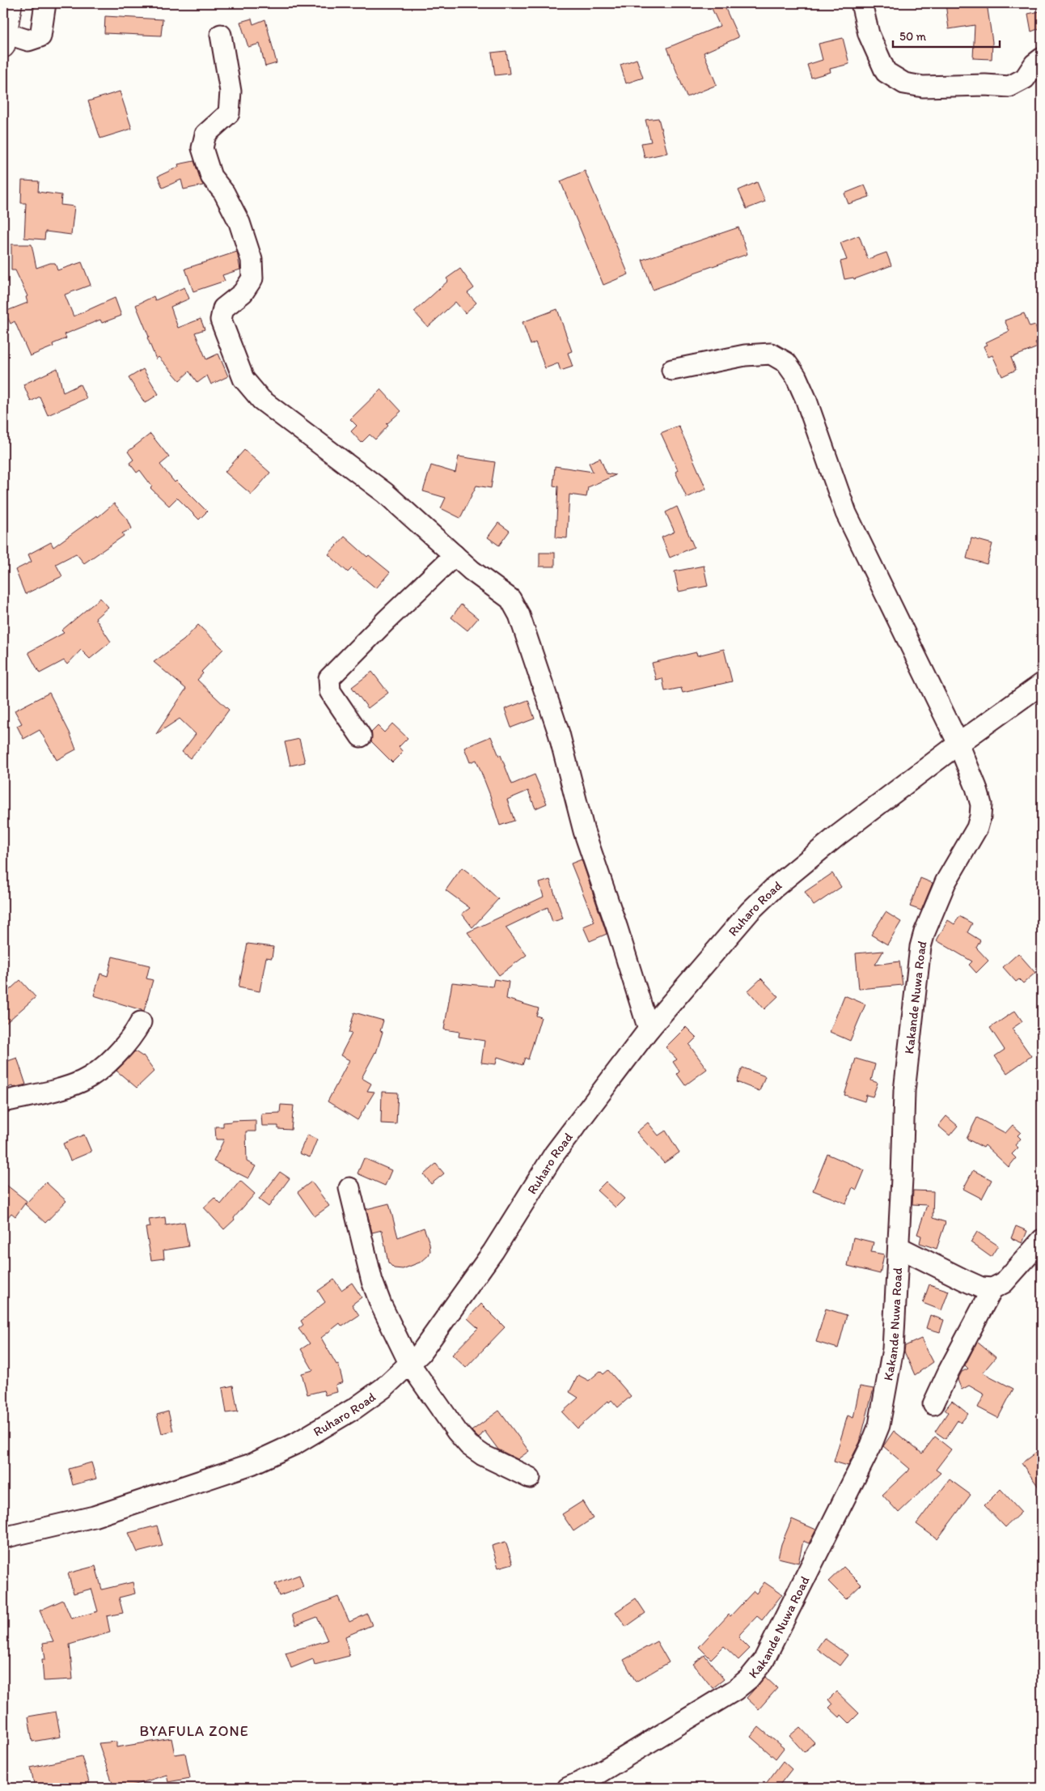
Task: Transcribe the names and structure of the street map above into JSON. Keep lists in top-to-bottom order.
{
  "streets": {
    "street": ["Ruharo Road", "Kakande Nuwa Road"]
  },
  "crossings": [
    ["Ruharo Road", "Kakande Nuwa Road"]
  ],
  "districts": ["BYAFULA ZONE"],
  "scale_bar": "50 m"
}
